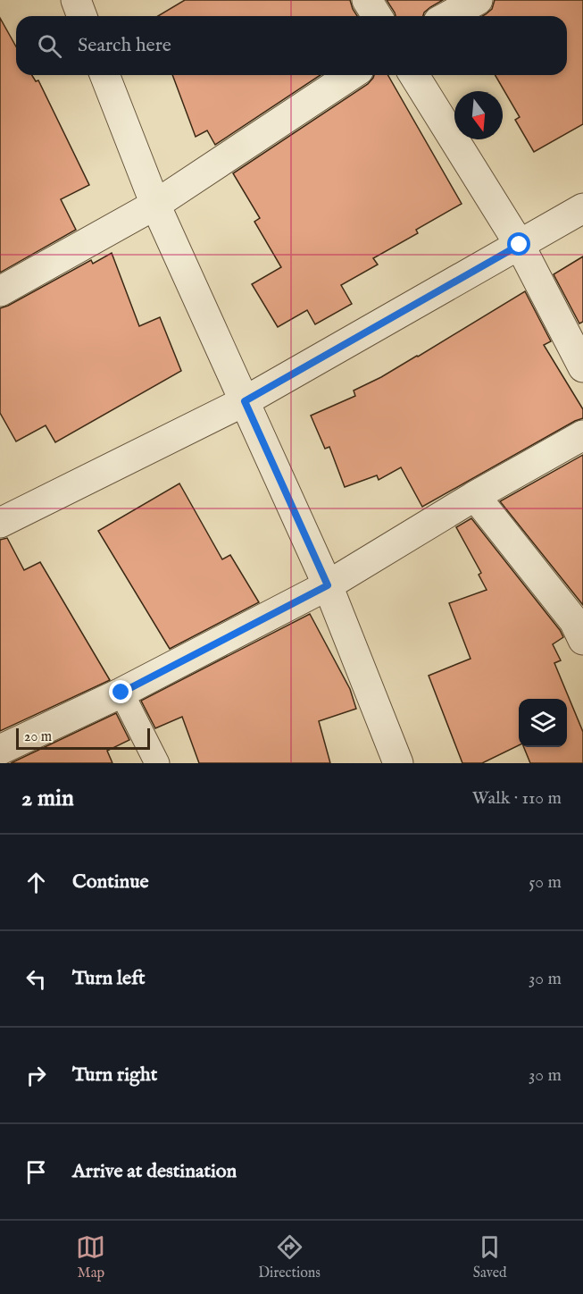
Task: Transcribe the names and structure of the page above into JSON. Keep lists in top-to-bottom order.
{
  "scale_bar": "20 m",
  "north": "bottom",
  "page": {
    "search": "Search here",
    "scale": "20 m",
    "heading": ["2 min", "Walk · 110 m"],
    "list": [
      ["Continue", "50 m"],
      ["Turn left", "30 m"],
      ["Turn right", "30 m"],
      "Arrive at destination"
    ],
    "nav": ["Map", "Directions", "Saved"]
  }
}
